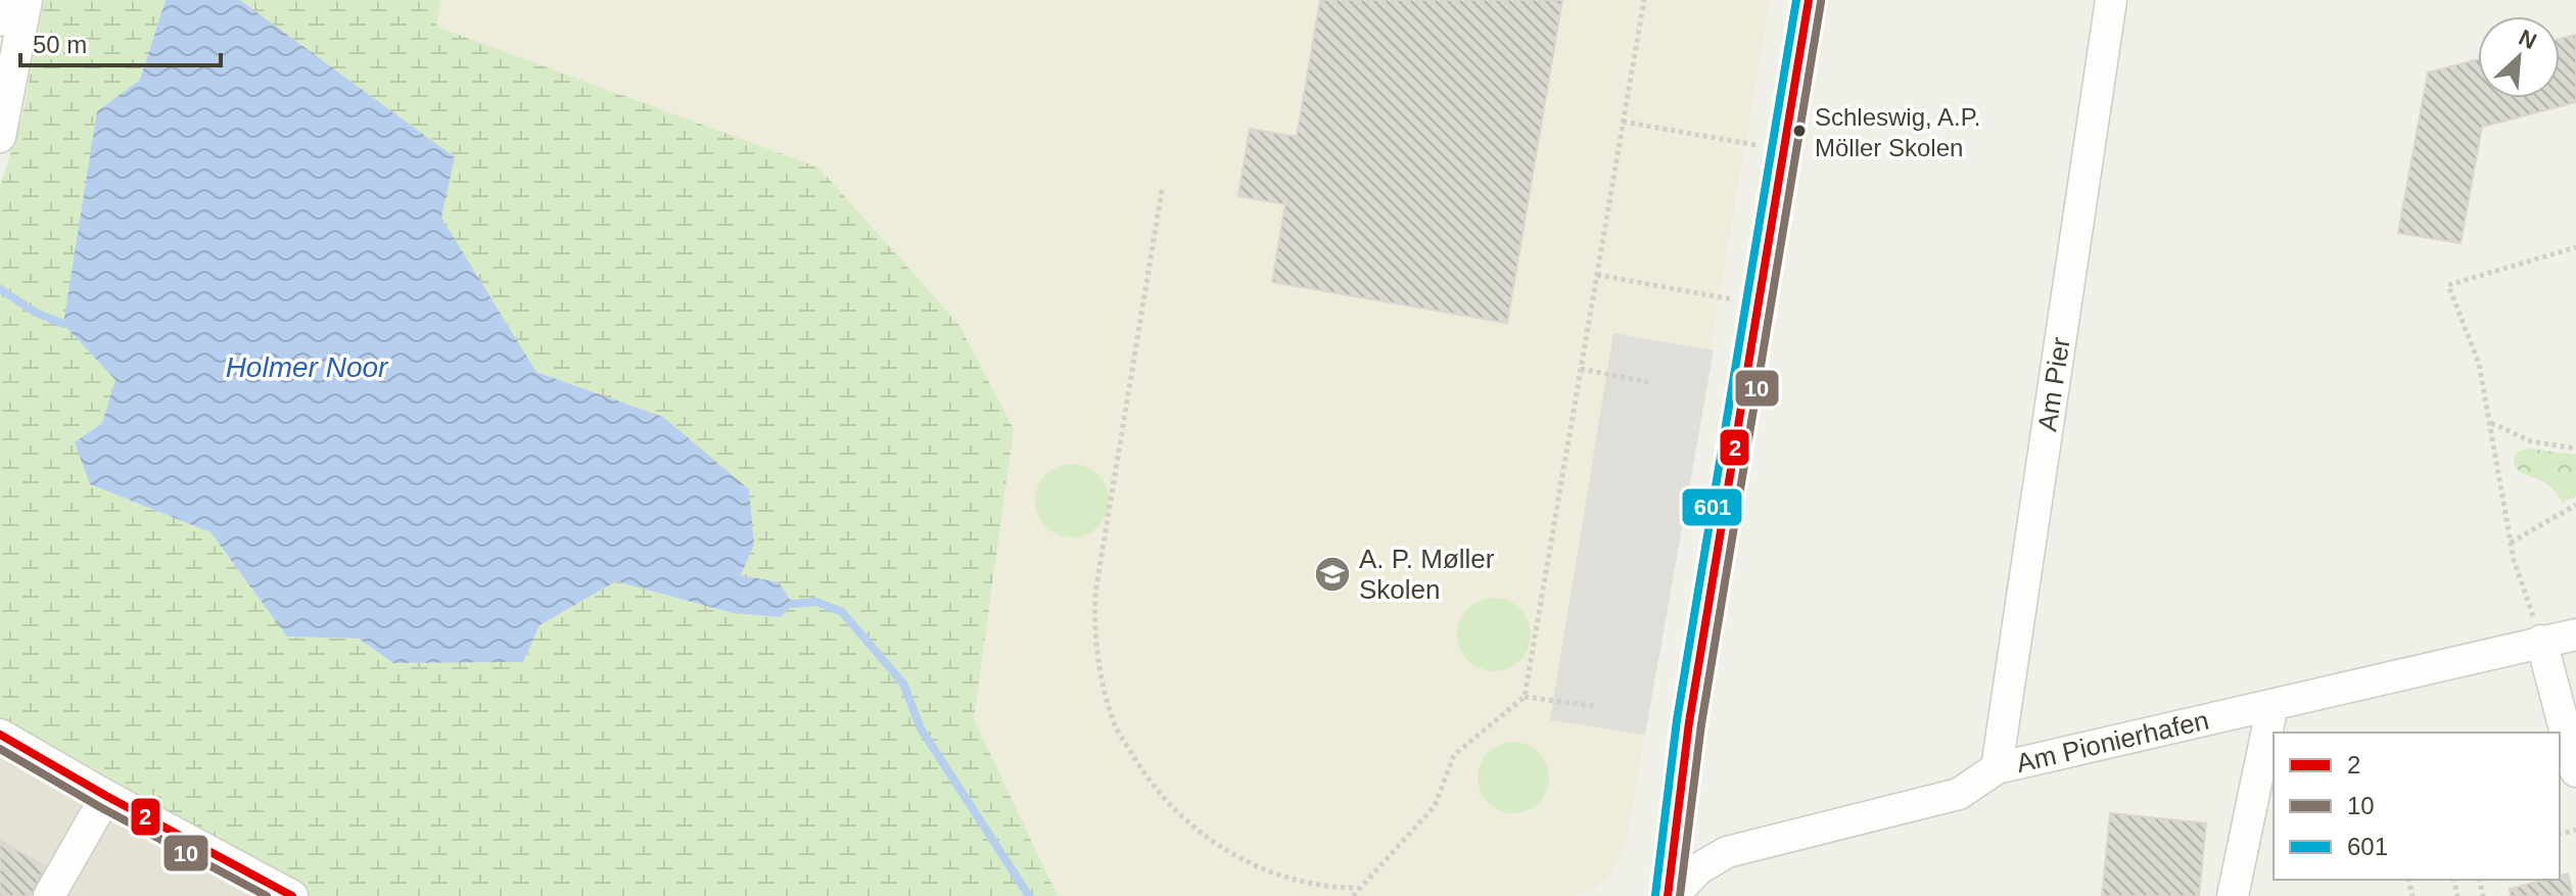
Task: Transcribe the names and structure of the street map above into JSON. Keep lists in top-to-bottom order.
{
  "streets": {
    "street": ["Am Pier", "Am Pionierhafen"]
  },
  "crossings": [
    ["Am Pier", "Am Pionierhafen"]
  ],
  "water": ["Holmer Noor"],
  "places": {
    "other": ["Schleswig, A.P. Möller Skolen"],
    "school or university": ["A. P. Møller Skolen"]
  },
  "lines": ["transit line 2", "transit line 601", "transit line 10"],
  "legend": ["2", "10", "601"],
  "scale_bar": "50 m",
  "north": "top right"
}
